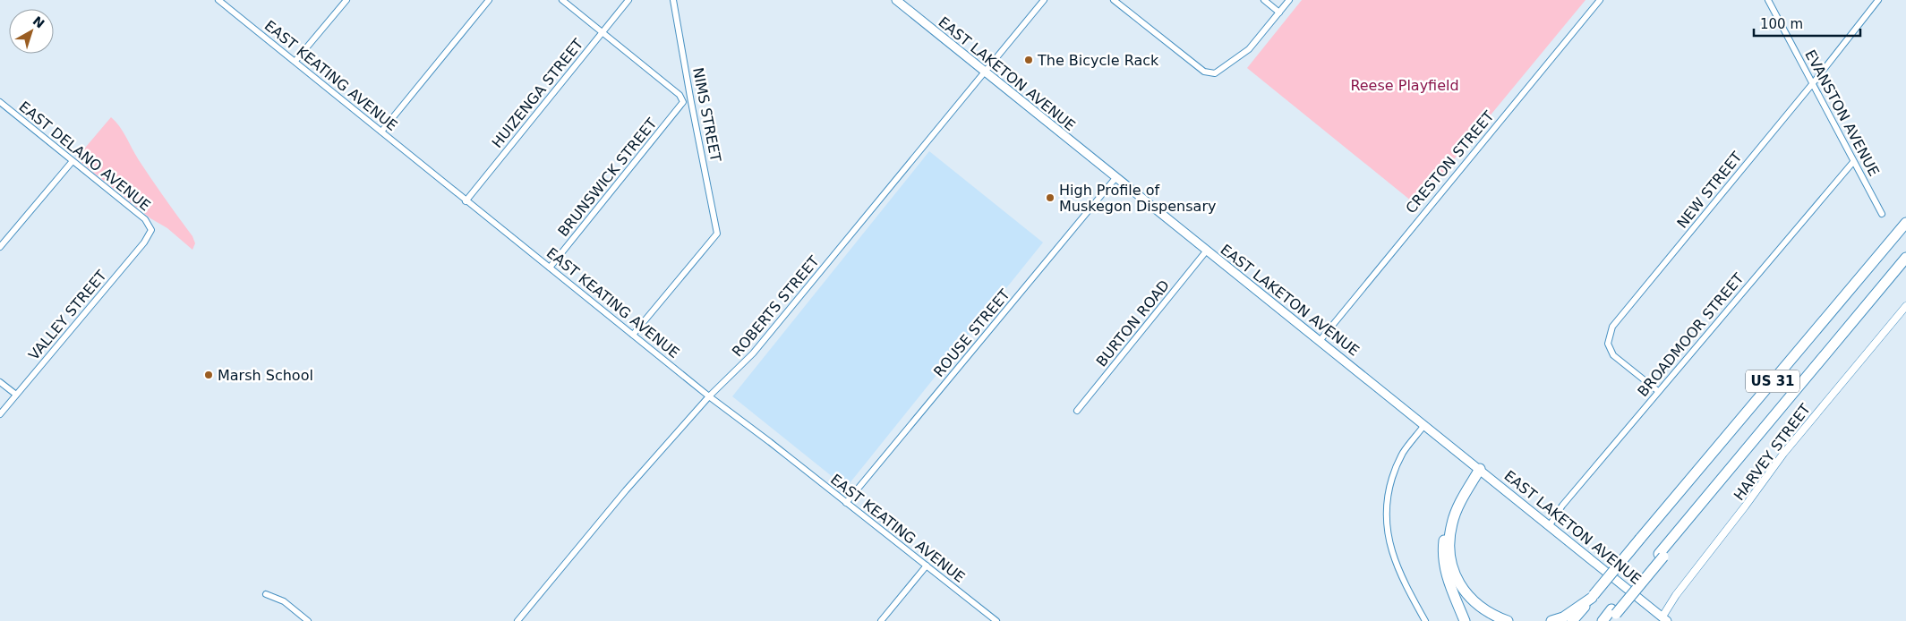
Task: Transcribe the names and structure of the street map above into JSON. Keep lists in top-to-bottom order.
{
  "streets": {
    "highway": ["US 31"],
    "main road": ["EAST LAKETON AVENUE"],
    "street": [
      "EAST KEATING AVENUE",
      "HUIZENGA STREET",
      "EVANSTON AVENUE",
      "NIMS STREET",
      "EAST DELANO AVENUE",
      "CRESTON STREET",
      "BRUNSWICK STREET",
      "NEW STREET",
      "ROBERTS STREET",
      "VALLEY STREET",
      "BURTON ROAD",
      "ROUSE STREET",
      "BROADMOOR STREET",
      "HARVEY STREET"
    ]
  },
  "crossings": [
    ["EAST LAKETON AVENUE", "CRESTON STREET"],
    ["EAST LAKETON AVENUE", "ROBERTS STREET"],
    ["EAST LAKETON AVENUE", "BURTON ROAD"],
    ["EAST LAKETON AVENUE", "ROUSE STREET"],
    ["EAST LAKETON AVENUE", "BROADMOOR STREET"],
    ["EAST LAKETON AVENUE", "HARVEY STREET"],
    ["EAST KEATING AVENUE", "HUIZENGA STREET"],
    ["EAST KEATING AVENUE", "NIMS STREET"],
    ["EAST KEATING AVENUE", "BRUNSWICK STREET"],
    ["EAST KEATING AVENUE", "ROBERTS STREET"],
    ["EAST KEATING AVENUE", "ROUSE STREET"],
    ["HUIZENGA STREET", "BRUNSWICK STREET"],
    ["EVANSTON AVENUE", "NEW STREET"],
    ["EVANSTON AVENUE", "BROADMOOR STREET"],
    ["EAST DELANO AVENUE", "VALLEY STREET"],
    ["NEW STREET", "BROADMOOR STREET"]
  ],
  "parks": ["Reese Playfield"],
  "places": ["The Bicycle Rack", "High Profile of Muskegon Dispensary", "Marsh School"],
  "scale_bar": "100 m",
  "north": "top right"
}
